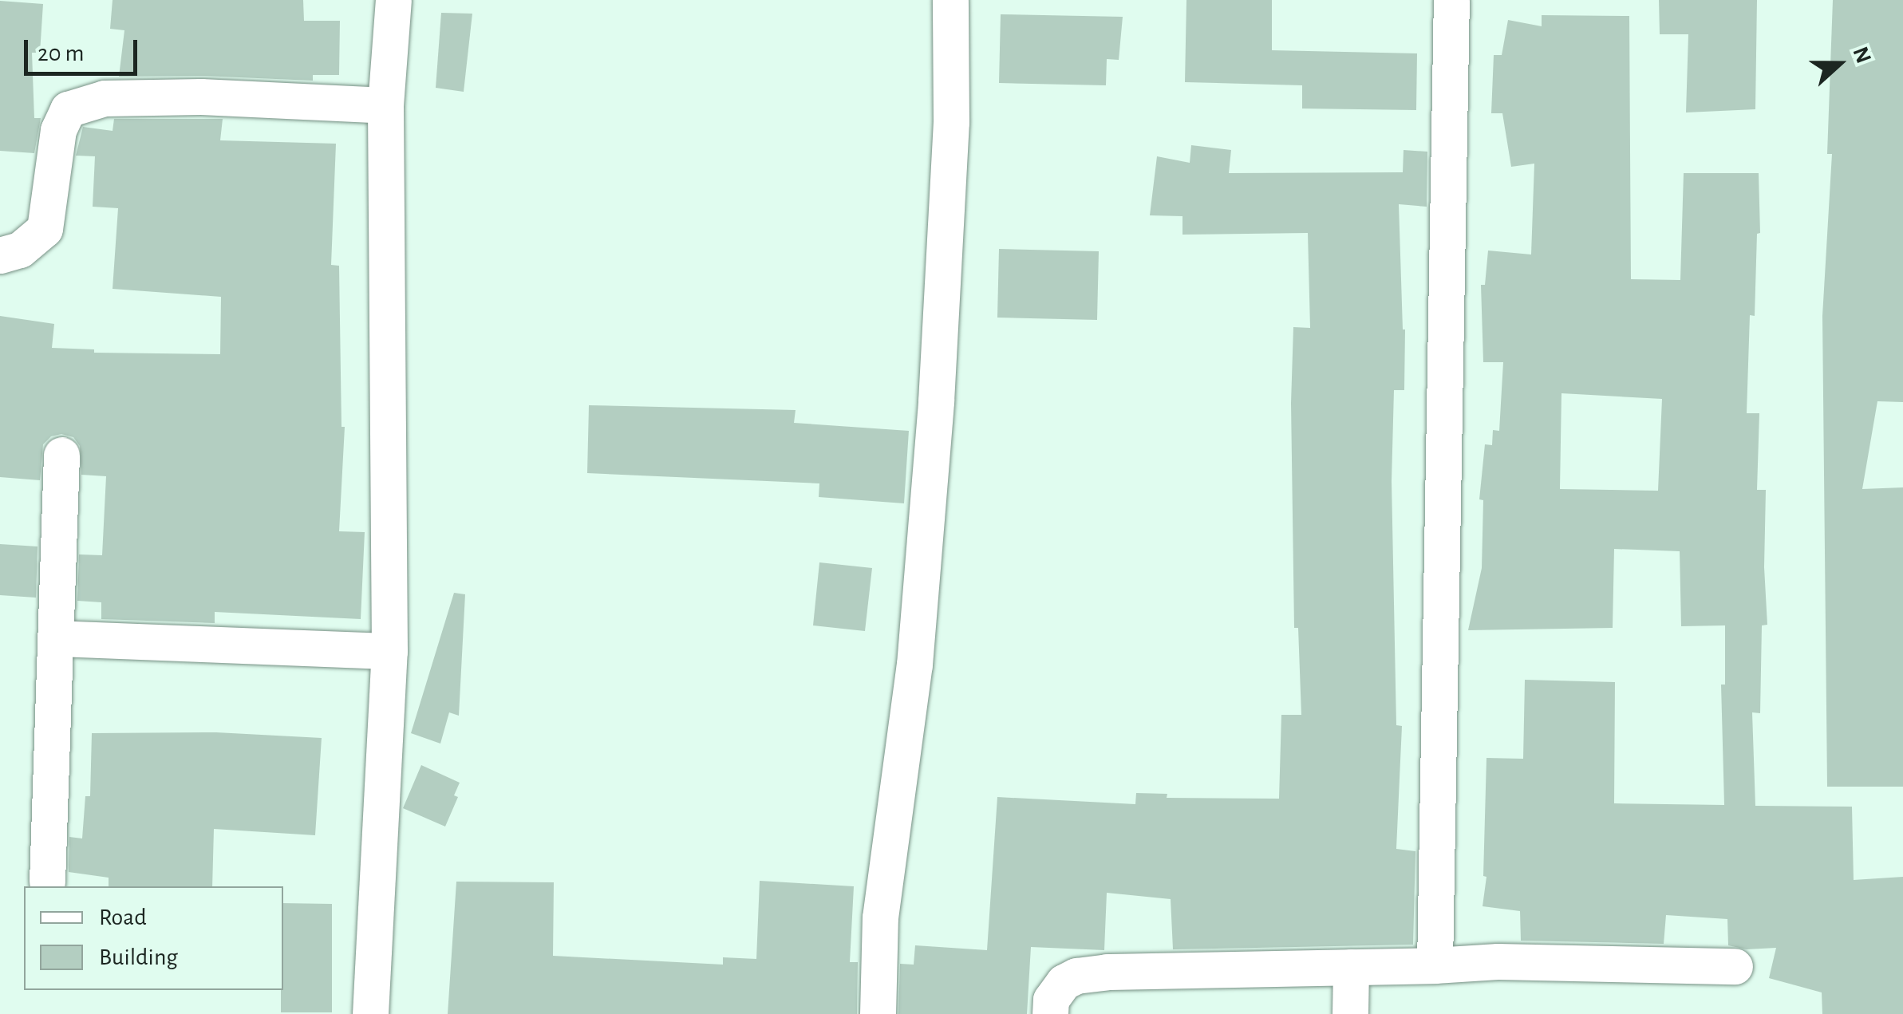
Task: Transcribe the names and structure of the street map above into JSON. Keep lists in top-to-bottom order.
{
  "legend": ["Road", "Building"],
  "scale_bar": "20 m",
  "north": "right"
}
